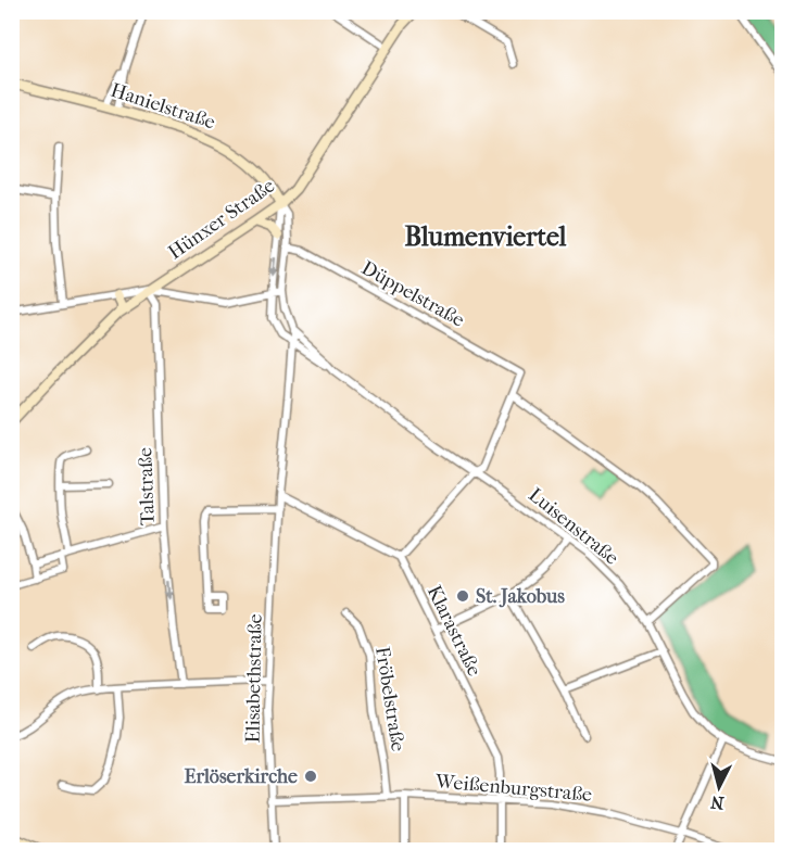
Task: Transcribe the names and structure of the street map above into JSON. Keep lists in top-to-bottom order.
{
  "streets": {
    "main road": ["Hanielstraße", "Hünxer Straße"],
    "street": [
      "Düppelstraße",
      "Talstraße",
      "Luisenstraße",
      "Klarastraße",
      "Elisabethstraße",
      "Fröbelstraße",
      "Weißenburgstraße"
    ]
  },
  "crossings": [
    ["Hanielstraße", "Hünxer Straße"],
    ["Hanielstraße", "Luisenstraße"],
    ["Hünxer Straße", "Talstraße"],
    ["Hünxer Straße", "Luisenstraße"],
    ["Luisenstraße", "Elisabethstraße"],
    ["Klarastraße", "Weißenburgstraße"],
    ["Elisabethstraße", "Weißenburgstraße"],
    ["Fröbelstraße", "Weißenburgstraße"]
  ],
  "one_way": ["Talstraße"],
  "districts": ["Blumenviertel"],
  "places": ["St. Jakobus", "Erlöserkirche"],
  "north": "bottom"
}
